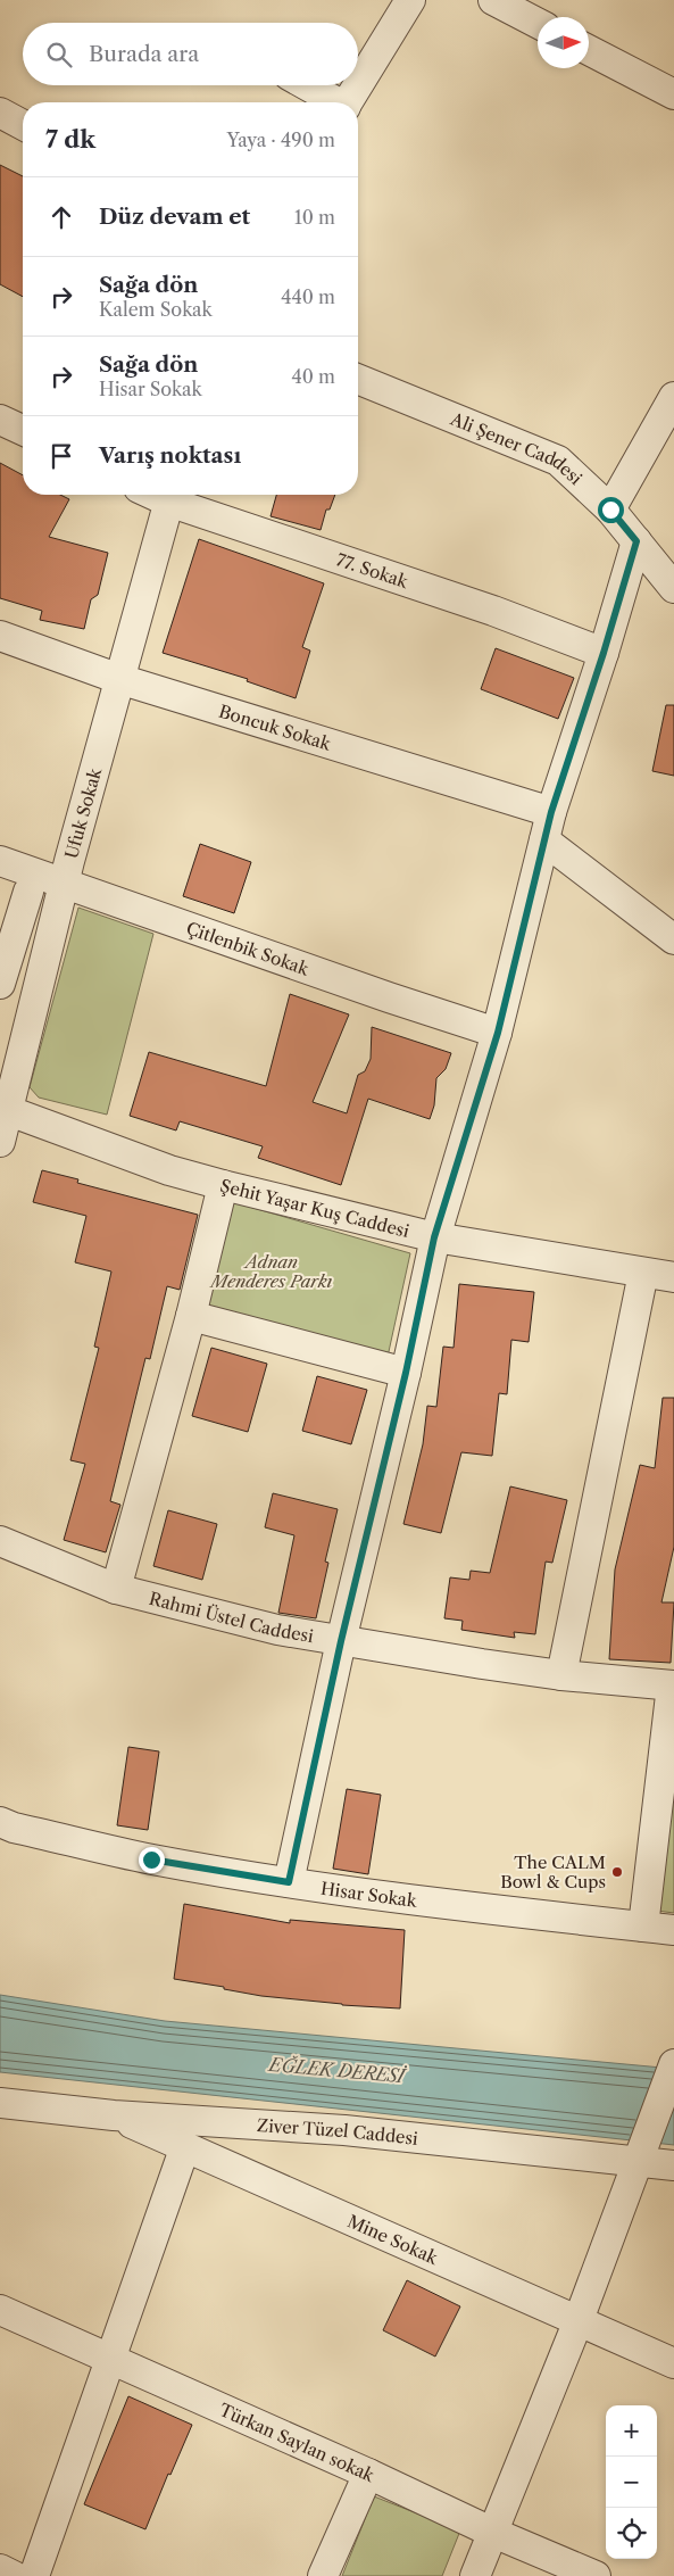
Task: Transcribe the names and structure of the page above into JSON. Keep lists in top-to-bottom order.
{
  "streets": {
    "street": [
      "Ali Şener Caddesi",
      "77. Sokak",
      "Boncuk Sokak",
      "Ufuk Sokak",
      "Çitlenbik Sokak",
      "Şehit Yaşar Kuş Caddesi",
      "Rahmi Üstel Caddesi",
      "Hisar Sokak",
      "Ziver Tüzel Caddesi",
      "Mine Sokak",
      "Türkan Saylan sokak"
    ]
  },
  "crossings": [
    ["77. Sokak", "Ufuk Sokak"],
    ["Boncuk Sokak", "Ufuk Sokak"],
    ["Ufuk Sokak", "Çitlenbik Sokak"],
    ["Ufuk Sokak", "Şehit Yaşar Kuş Caddesi"],
    ["Ziver Tüzel Caddesi", "Mine Sokak"]
  ],
  "water": ["EĞLEK DERESİ"],
  "parks": ["Adnan Menderes Parkı"],
  "places": ["The CALM Bowl & Cups"],
  "north": "right",
  "page": {
    "search": "Burada ara",
    "heading": ["7 dk", "Yaya · 490 m"],
    "list": [
      ["Düz devam et", "10 m"],
      ["Sağa dön", "Kalem Sokak", "440 m"],
      ["Sağa dön", "Hisar Sokak", "40 m"],
      "Varış noktası"
    ],
    "map_buttons": ["+", "−"]
  }
}
